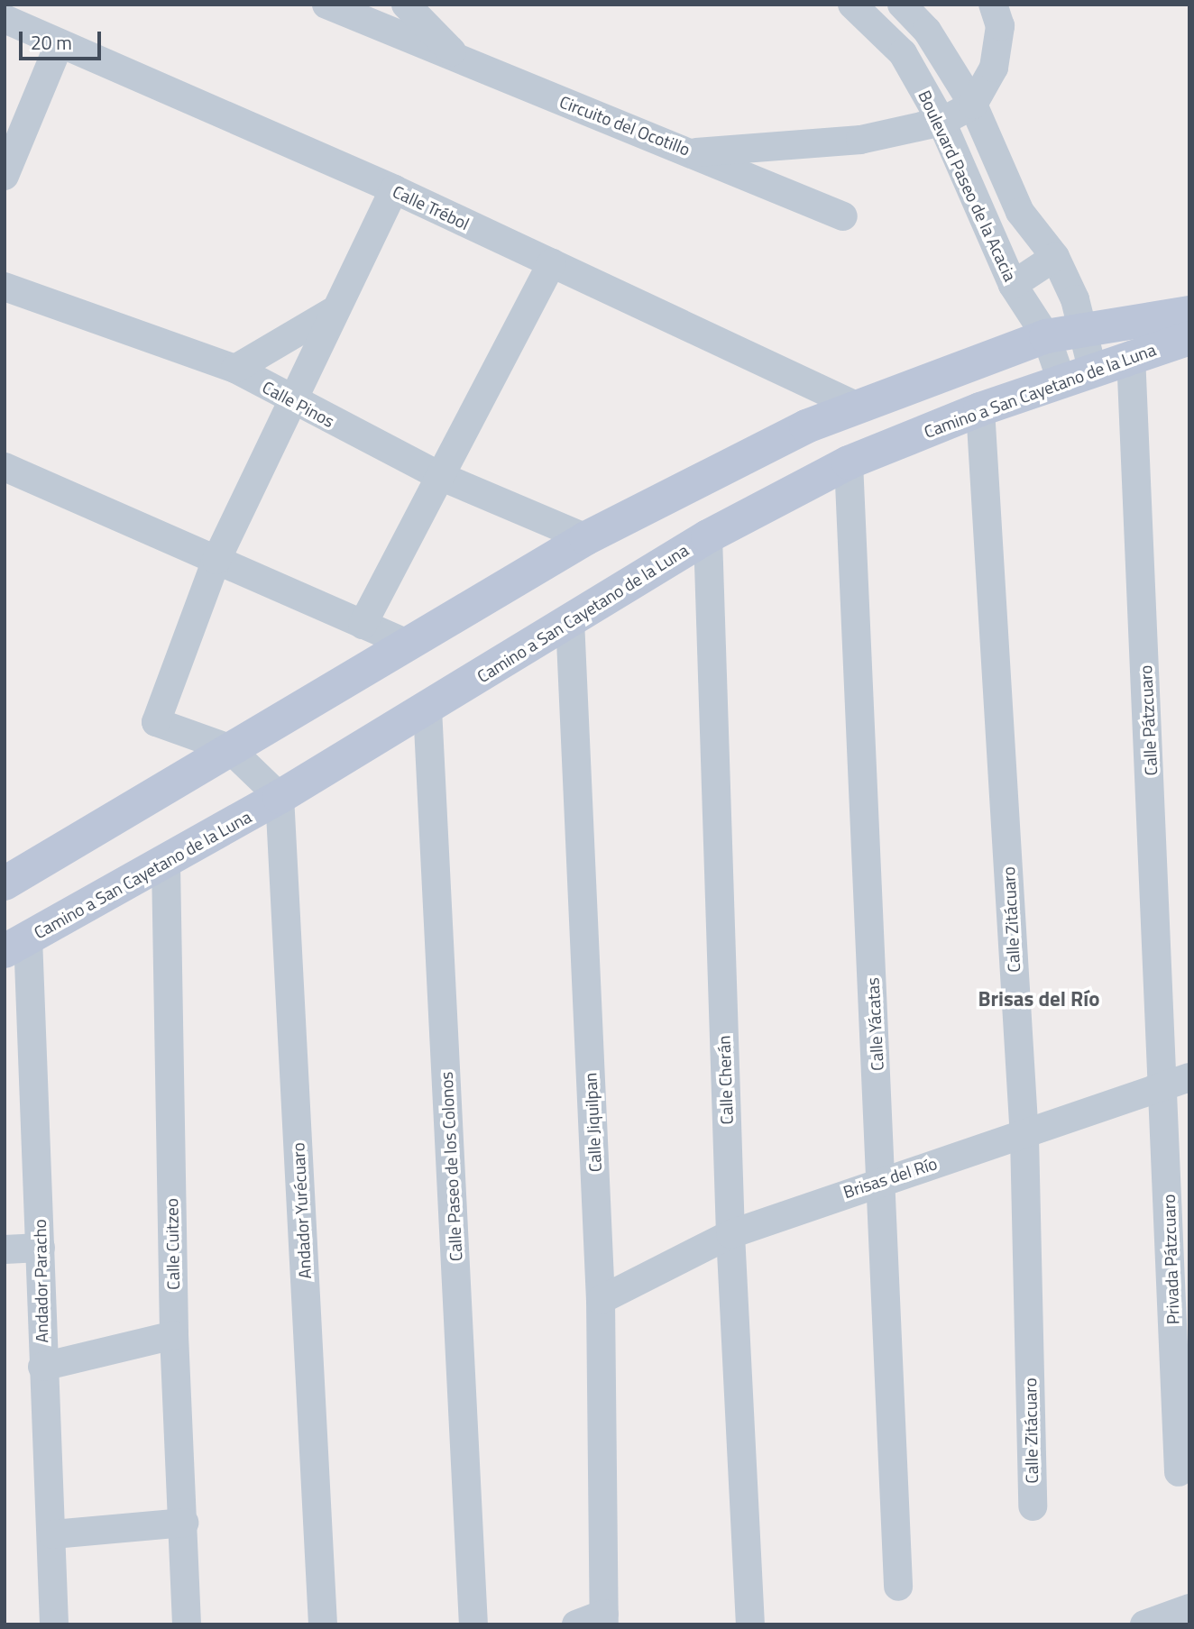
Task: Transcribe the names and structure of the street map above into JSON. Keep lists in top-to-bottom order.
{
  "streets": {
    "street": [
      "Circuito del Ocotillo",
      "Boulevard Paseo de la Acacia",
      "Calle Trébol",
      "Camino a San Cayetano de la Luna",
      "Calle Pinos",
      "Calle Pátzcuaro",
      "Calle Zitácuaro",
      "Calle Yácatas",
      "Calle Cherán",
      "Calle Jiquilpan",
      "Calle Paseo de los Colonos",
      "Brisas del Río",
      "Andador Yurécuaro",
      "Calle Cuitzeo",
      "Privada Pátzcuaro",
      "Andador Paracho"
    ]
  },
  "crossings": [
    ["Circuito del Ocotillo", "Boulevard Paseo de la Acacia"],
    ["Boulevard Paseo de la Acacia", "Camino a San Cayetano de la Luna"],
    ["Calle Trébol", "Camino a San Cayetano de la Luna"],
    ["Camino a San Cayetano de la Luna", "Calle Pinos"],
    ["Camino a San Cayetano de la Luna", "Calle Pátzcuaro"],
    ["Camino a San Cayetano de la Luna", "Calle Zitácuaro"],
    ["Camino a San Cayetano de la Luna", "Calle Yácatas"],
    ["Camino a San Cayetano de la Luna", "Calle Cherán"],
    ["Camino a San Cayetano de la Luna", "Calle Jiquilpan"],
    ["Camino a San Cayetano de la Luna", "Calle Paseo de los Colonos"],
    ["Camino a San Cayetano de la Luna", "Andador Yurécuaro"],
    ["Camino a San Cayetano de la Luna", "Calle Cuitzeo"],
    ["Camino a San Cayetano de la Luna", "Andador Paracho"],
    ["Calle Pátzcuaro", "Brisas del Río"],
    ["Calle Pátzcuaro", "Privada Pátzcuaro"],
    ["Calle Zitácuaro", "Brisas del Río"],
    ["Calle Yácatas", "Brisas del Río"],
    ["Calle Cherán", "Brisas del Río"],
    ["Calle Jiquilpan", "Brisas del Río"],
    ["Brisas del Río", "Privada Pátzcuaro"]
  ],
  "districts": ["Brisas del Río"],
  "scale_bar": "20 m"
}
